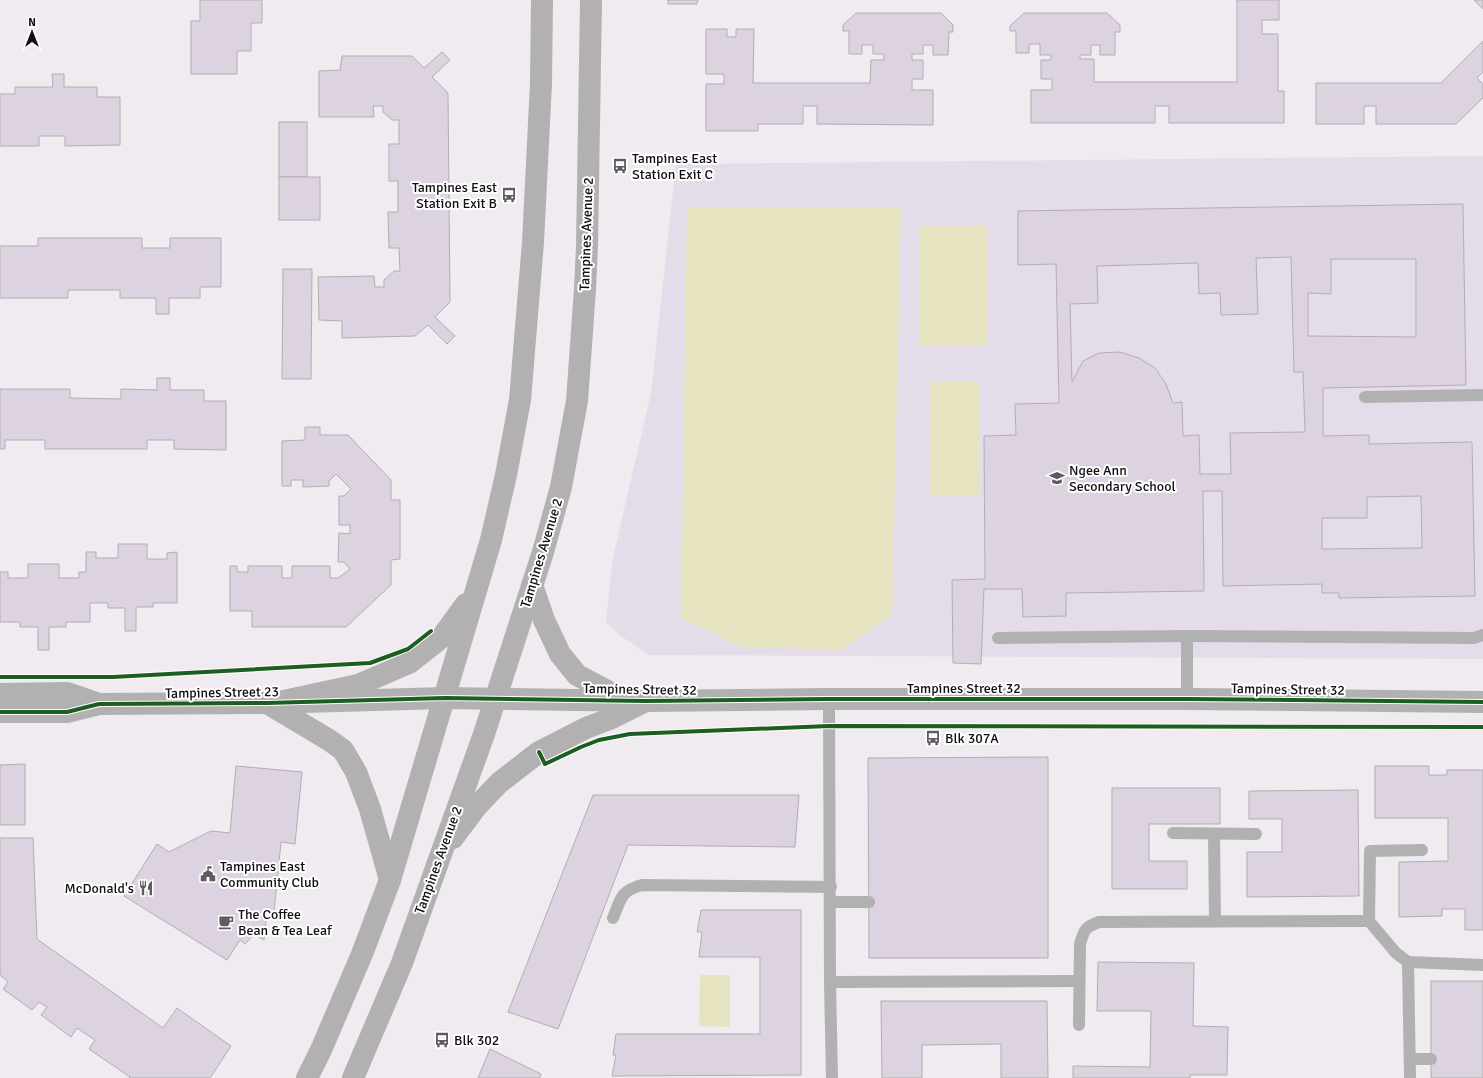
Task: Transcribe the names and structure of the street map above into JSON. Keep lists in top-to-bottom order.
{
  "streets": {
    "main road": ["Tampines Avenue 2"],
    "street": ["Tampines Street 32", "Tampines Street 23"]
  },
  "crossings": [
    ["Tampines Avenue 2", "Tampines Street 32"],
    ["Tampines Street 32", "Tampines Street 23"]
  ],
  "places": {
    "bus stop": [
      "Tampines East Station Exit C",
      "Tampines East Station Exit B",
      "Blk 307A",
      "Blk 302"
    ],
    "school or university": ["Ngee Ann Secondary School"],
    "public building": ["Tampines East Community Club"],
    "restaurant": ["McDonald's"],
    "cafe": ["The Coffee Bean & Tea Leaf"]
  },
  "north": "top"
}
